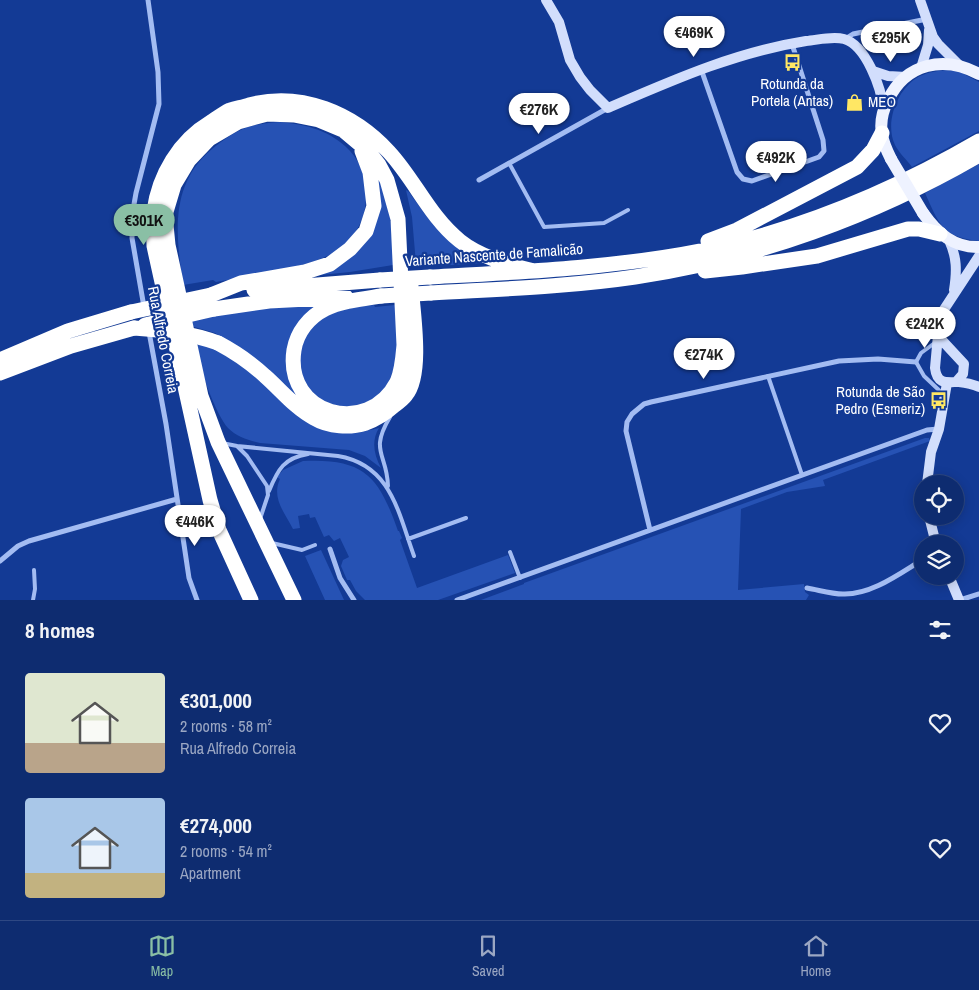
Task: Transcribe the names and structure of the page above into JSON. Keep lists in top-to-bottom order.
{
  "streets": {
    "highway": ["Variante Nascente de Famalicão"],
    "street": ["Rua Alfredo Correia"]
  },
  "places": {
    "bus stop": ["Rotunda da Portela (Antas)", "Rotunda de São Pedro (Esmeriz)"],
    "shop": ["MEO"]
  },
  "page": {
    "price": [
      "€469K",
      "€295K",
      "€276K",
      "€492K",
      "€301K",
      "€242K",
      "€274K",
      "€446K"
    ],
    "heading": "8 homes",
    "list": [
      {
        "name": "€301,000",
        "note": "2 rooms · 58 m² · Rua Alfredo Correia"
      },
      {
        "name": "€274,000",
        "note": "2 rooms · 54 m² · Apartment"
      }
    ],
    "tabs": ["Map", "Saved", "Home"]
  }
}
